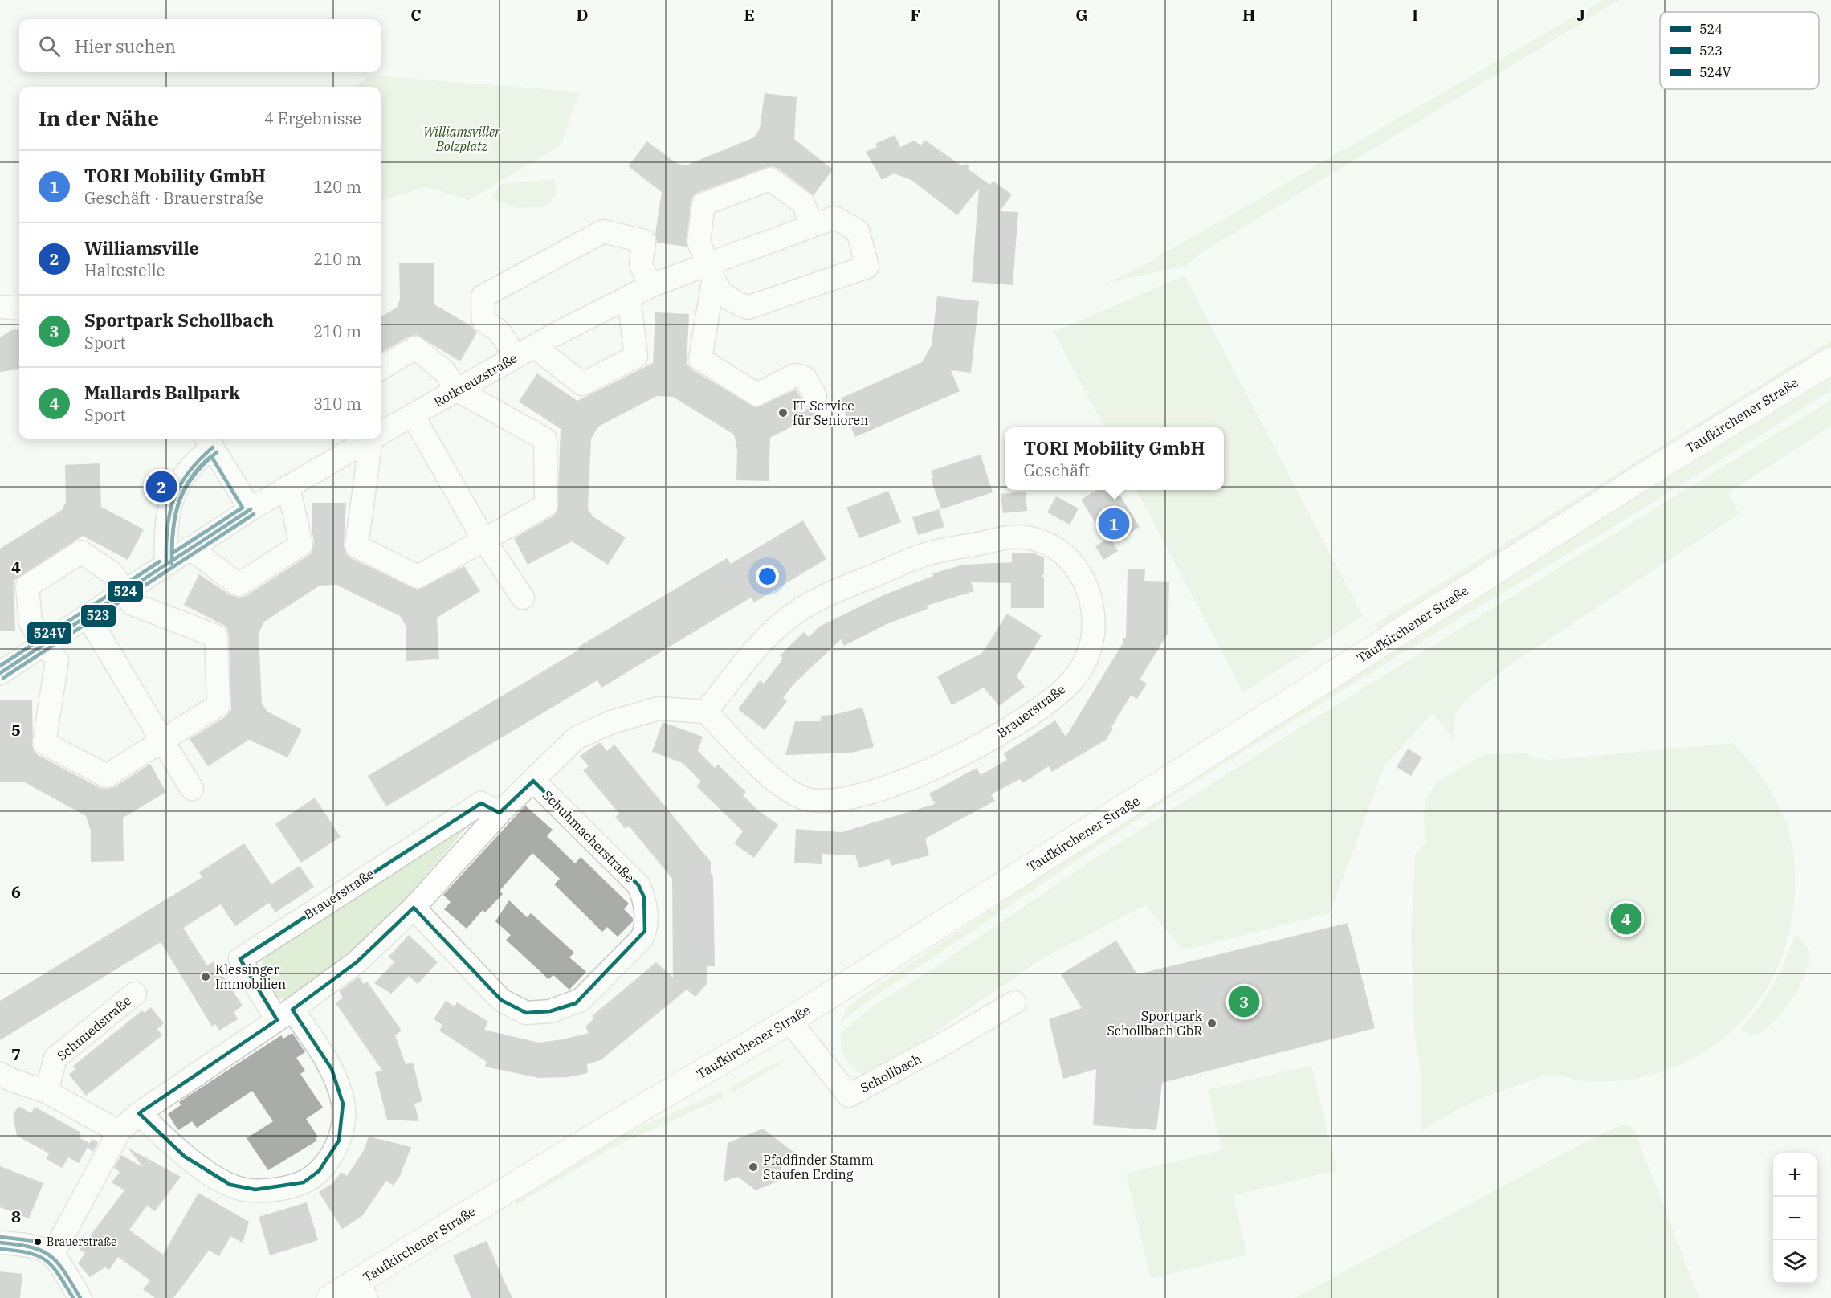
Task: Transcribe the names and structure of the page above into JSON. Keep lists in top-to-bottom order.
{
  "streets": {
    "main road": ["Taufkirchener Straße"],
    "street": [
      "Rotkreuzstraße",
      "Brauerstraße",
      "Schuhmacherstraße",
      "Schmiedstraße",
      "Schollbach"
    ]
  },
  "crossings": [
    ["Taufkirchener Straße", "Schollbach"]
  ],
  "parks": ["Williamsviller Bolzplatz"],
  "places": [
    "IT-Service für Senioren",
    "Klessinger Immobilien",
    "Sportpark Schollbach GbR",
    "Pfadfinder Stamm Staufen Erding",
    "Brauerstraße"
  ],
  "lines": ["transit line 524", "transit line 523", "transit line 524V"],
  "legend": ["524", "523", "524V"],
  "page": {
    "search": "Hier suchen",
    "heading": ["In der Nähe", "4 Ergebnisse"],
    "list": [
      {
        "mark": "1",
        "name": "TORI Mobility GmbH",
        "note": "Geschäft · Brauerstraße",
        "value": "120 m"
      },
      {
        "mark": "2",
        "name": "Williamsville",
        "note": "Haltestelle",
        "value": "210 m"
      },
      {
        "mark": "3",
        "name": "Sportpark Schollbach",
        "note": "Sport",
        "value": "210 m"
      },
      {
        "mark": "4",
        "name": "Mallards Ballpark",
        "note": "Sport",
        "value": "310 m"
      }
    ],
    "popup": ["TORI Mobility GmbH", "Geschäft"],
    "pins": [
      "2",
      "1",
      "4",
      "3"
    ],
    "map_buttons": ["+", "−"]
  },
  "grid": {
    "columns": [
      "C",
      "D",
      "E",
      "F",
      "G",
      "H",
      "I",
      "J"
    ],
    "rows": [
      "4",
      "5",
      "6",
      "7",
      "8"
    ]
  }
}
